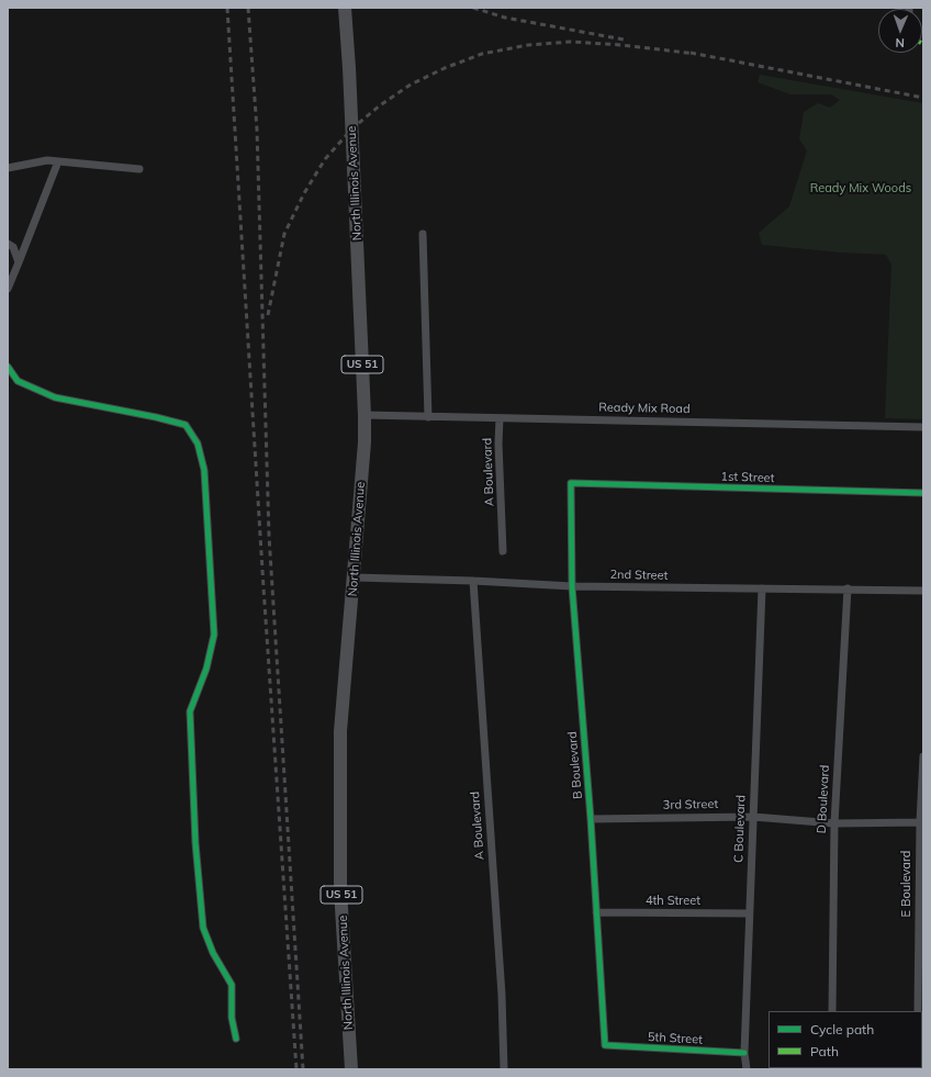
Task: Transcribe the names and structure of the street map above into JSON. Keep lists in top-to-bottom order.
{
  "streets": {
    "main road": ["North Illinois Avenue", "US 51"],
    "street": [
      "Ready Mix Road",
      "A Boulevard",
      "1st Street",
      "2nd Street",
      "B Boulevard",
      "D Boulevard",
      "3rd Street",
      "C Boulevard",
      "E Boulevard",
      "4th Street",
      "5th Street"
    ]
  },
  "crossings": [
    ["North Illinois Avenue", "Ready Mix Road"],
    ["North Illinois Avenue", "2nd Street"],
    ["Ready Mix Road", "A Boulevard"],
    ["A Boulevard", "2nd Street"],
    ["1st Street", "B Boulevard"],
    ["2nd Street", "B Boulevard"],
    ["2nd Street", "D Boulevard"],
    ["2nd Street", "C Boulevard"],
    ["B Boulevard", "3rd Street"],
    ["B Boulevard", "4th Street"],
    ["B Boulevard", "5th Street"],
    ["D Boulevard", "3rd Street"],
    ["3rd Street", "C Boulevard"],
    ["3rd Street", "E Boulevard"],
    ["C Boulevard", "4th Street"],
    ["C Boulevard", "5th Street"]
  ],
  "parks": ["Ready Mix Woods"],
  "legend": ["Cycle path", "Path"],
  "north": "bottom"
}
